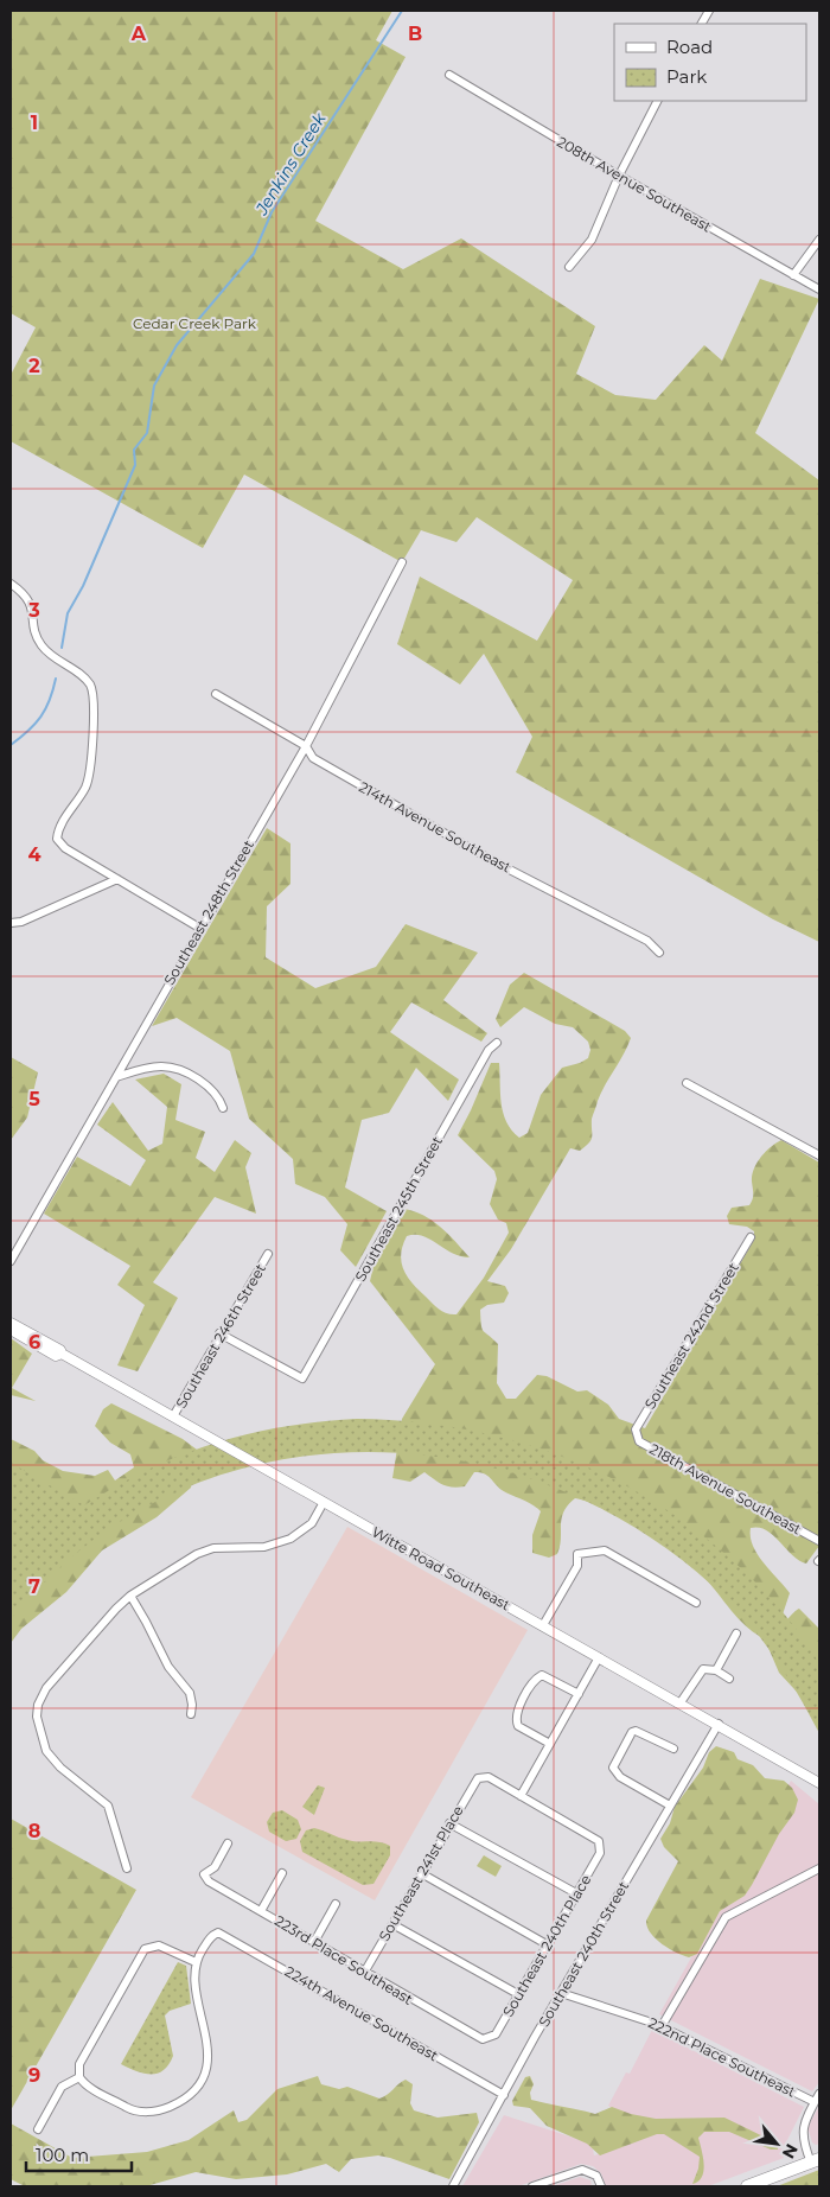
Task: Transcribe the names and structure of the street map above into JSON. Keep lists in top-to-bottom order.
{
  "streets": {
    "street": [
      "208th Avenue Southeast",
      "214th Avenue Southeast",
      "Southeast 248th Street",
      "Southeast 245th Street",
      "Southeast 246th Street",
      "Southeast 242nd Street",
      "218th Avenue Southeast",
      "Witte Road Southeast",
      "Southeast 241st Place",
      "Southeast 240th Place",
      "Southeast 240th Street",
      "223rd Place Southeast",
      "224th Avenue Southeast",
      "222nd Place Southeast"
    ]
  },
  "crossings": [
    ["214th Avenue Southeast", "Southeast 248th Street"],
    ["Southeast 245th Street", "Southeast 246th Street"],
    ["Southeast 246th Street", "Witte Road Southeast"],
    ["Southeast 242nd Street", "218th Avenue Southeast"],
    ["Witte Road Southeast", "Southeast 240th Street"],
    ["Southeast 241st Place", "Southeast 240th Place"],
    ["Southeast 241st Place", "223rd Place Southeast"],
    ["Southeast 240th Place", "223rd Place Southeast"],
    ["Southeast 240th Street", "224th Avenue Southeast"],
    ["Southeast 240th Street", "222nd Place Southeast"]
  ],
  "water": ["Jenkins Creek"],
  "parks": ["Cedar Creek Park"],
  "legend": ["Road", "Park"],
  "scale_bar": "100 m",
  "north": "bottom right",
  "grid": {
    "columns": ["A", "B"],
    "rows": [
      "1",
      "2",
      "3",
      "4",
      "5",
      "6",
      "7",
      "8",
      "9"
    ]
  }
}
